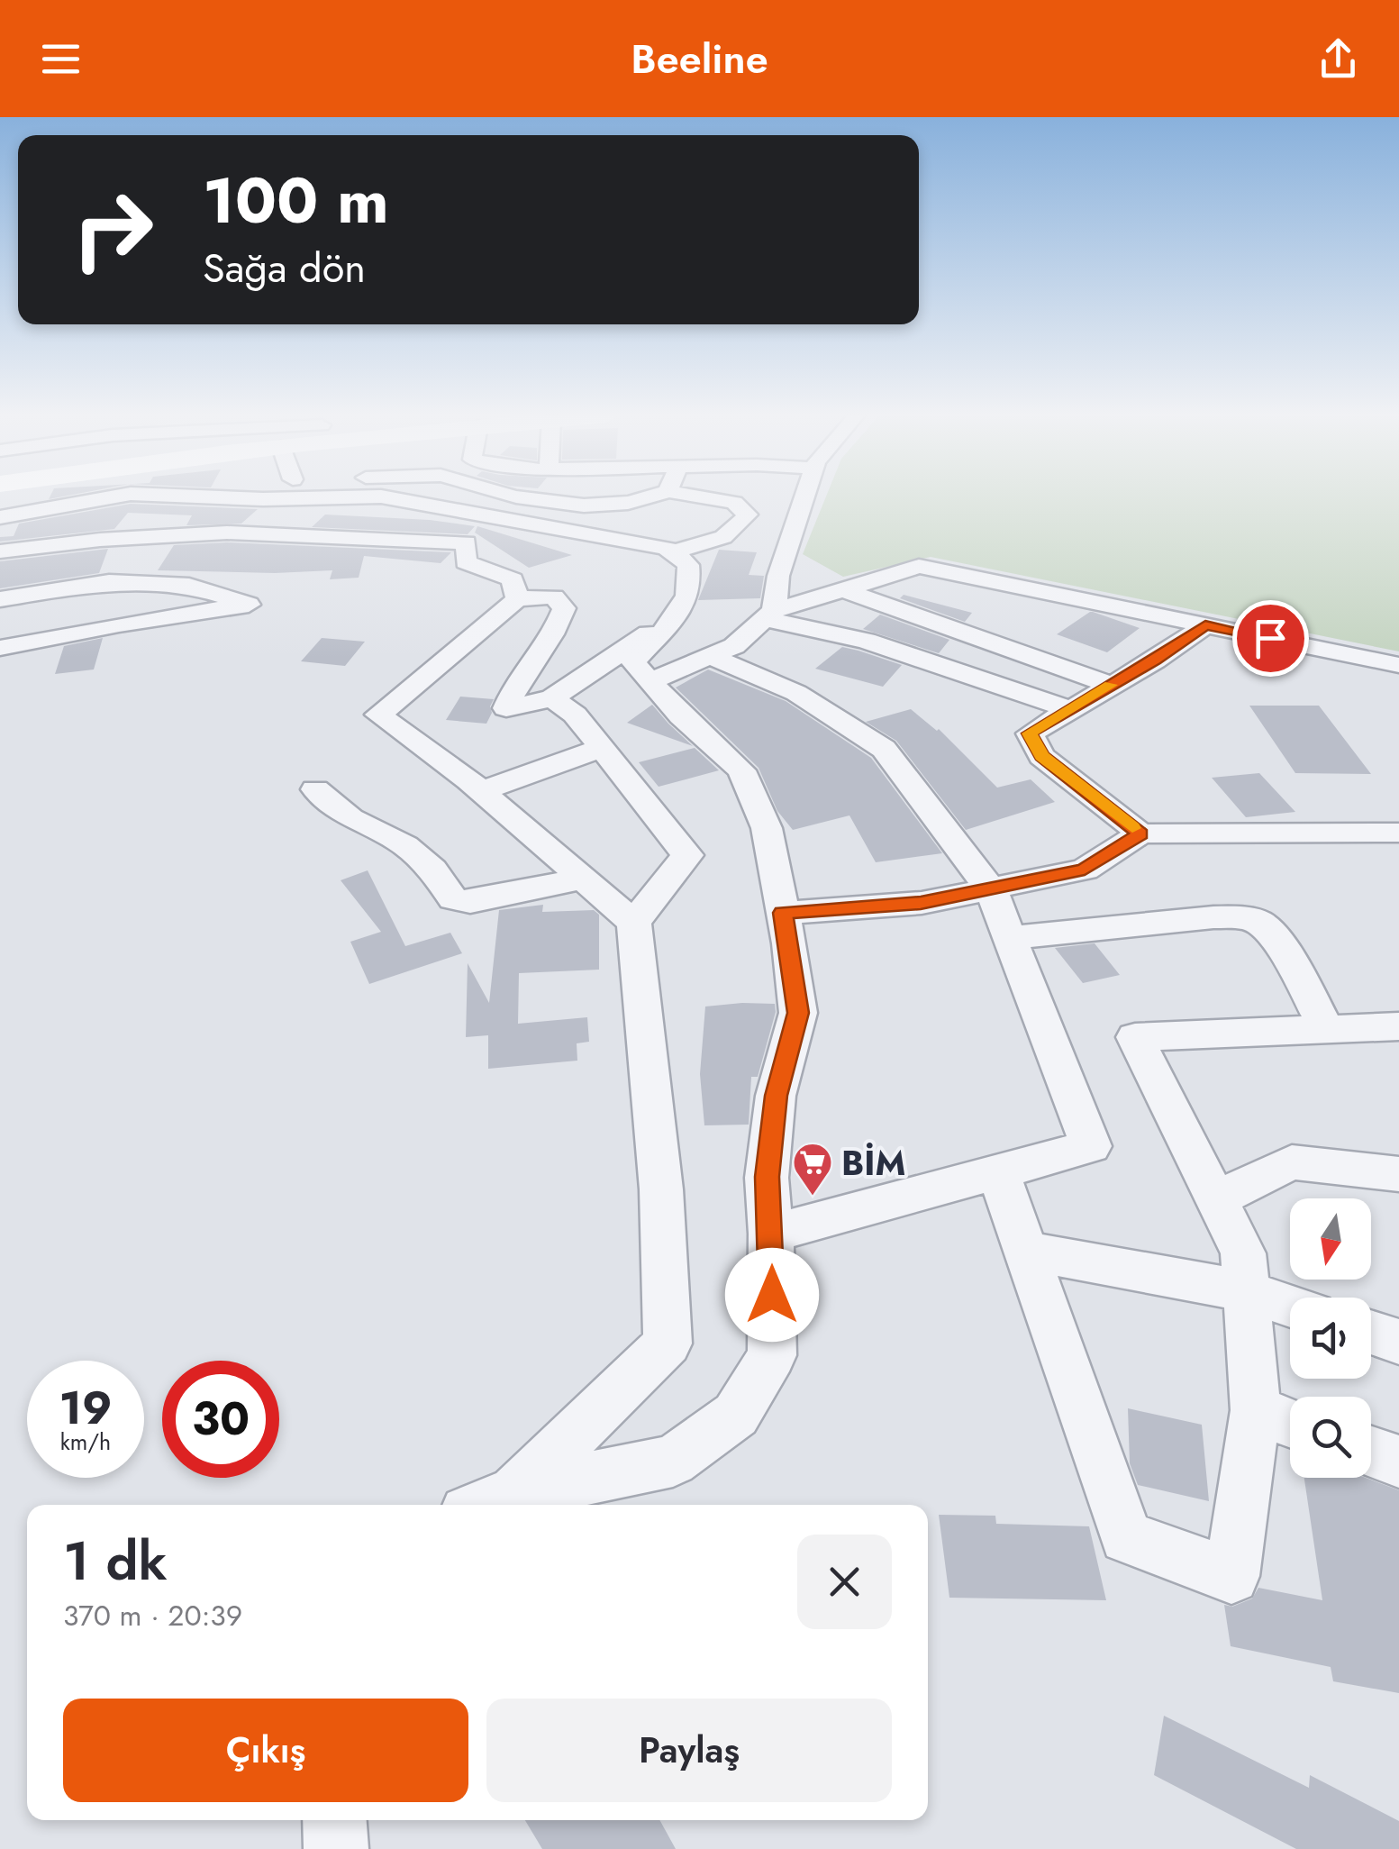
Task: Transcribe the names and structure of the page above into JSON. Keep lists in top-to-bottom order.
{
  "places": {
    "supermarket": ["BİM"]
  },
  "north": "bottom",
  "page": {
    "header": "Beeline",
    "turn": ["100 m", "Sağa dön"],
    "speed": "19 km/h",
    "limit": "30",
    "heading": ["1 dk", "370 m · 20:39"],
    "buttons": ["Çıkış", "Paylaş"]
  }
}
